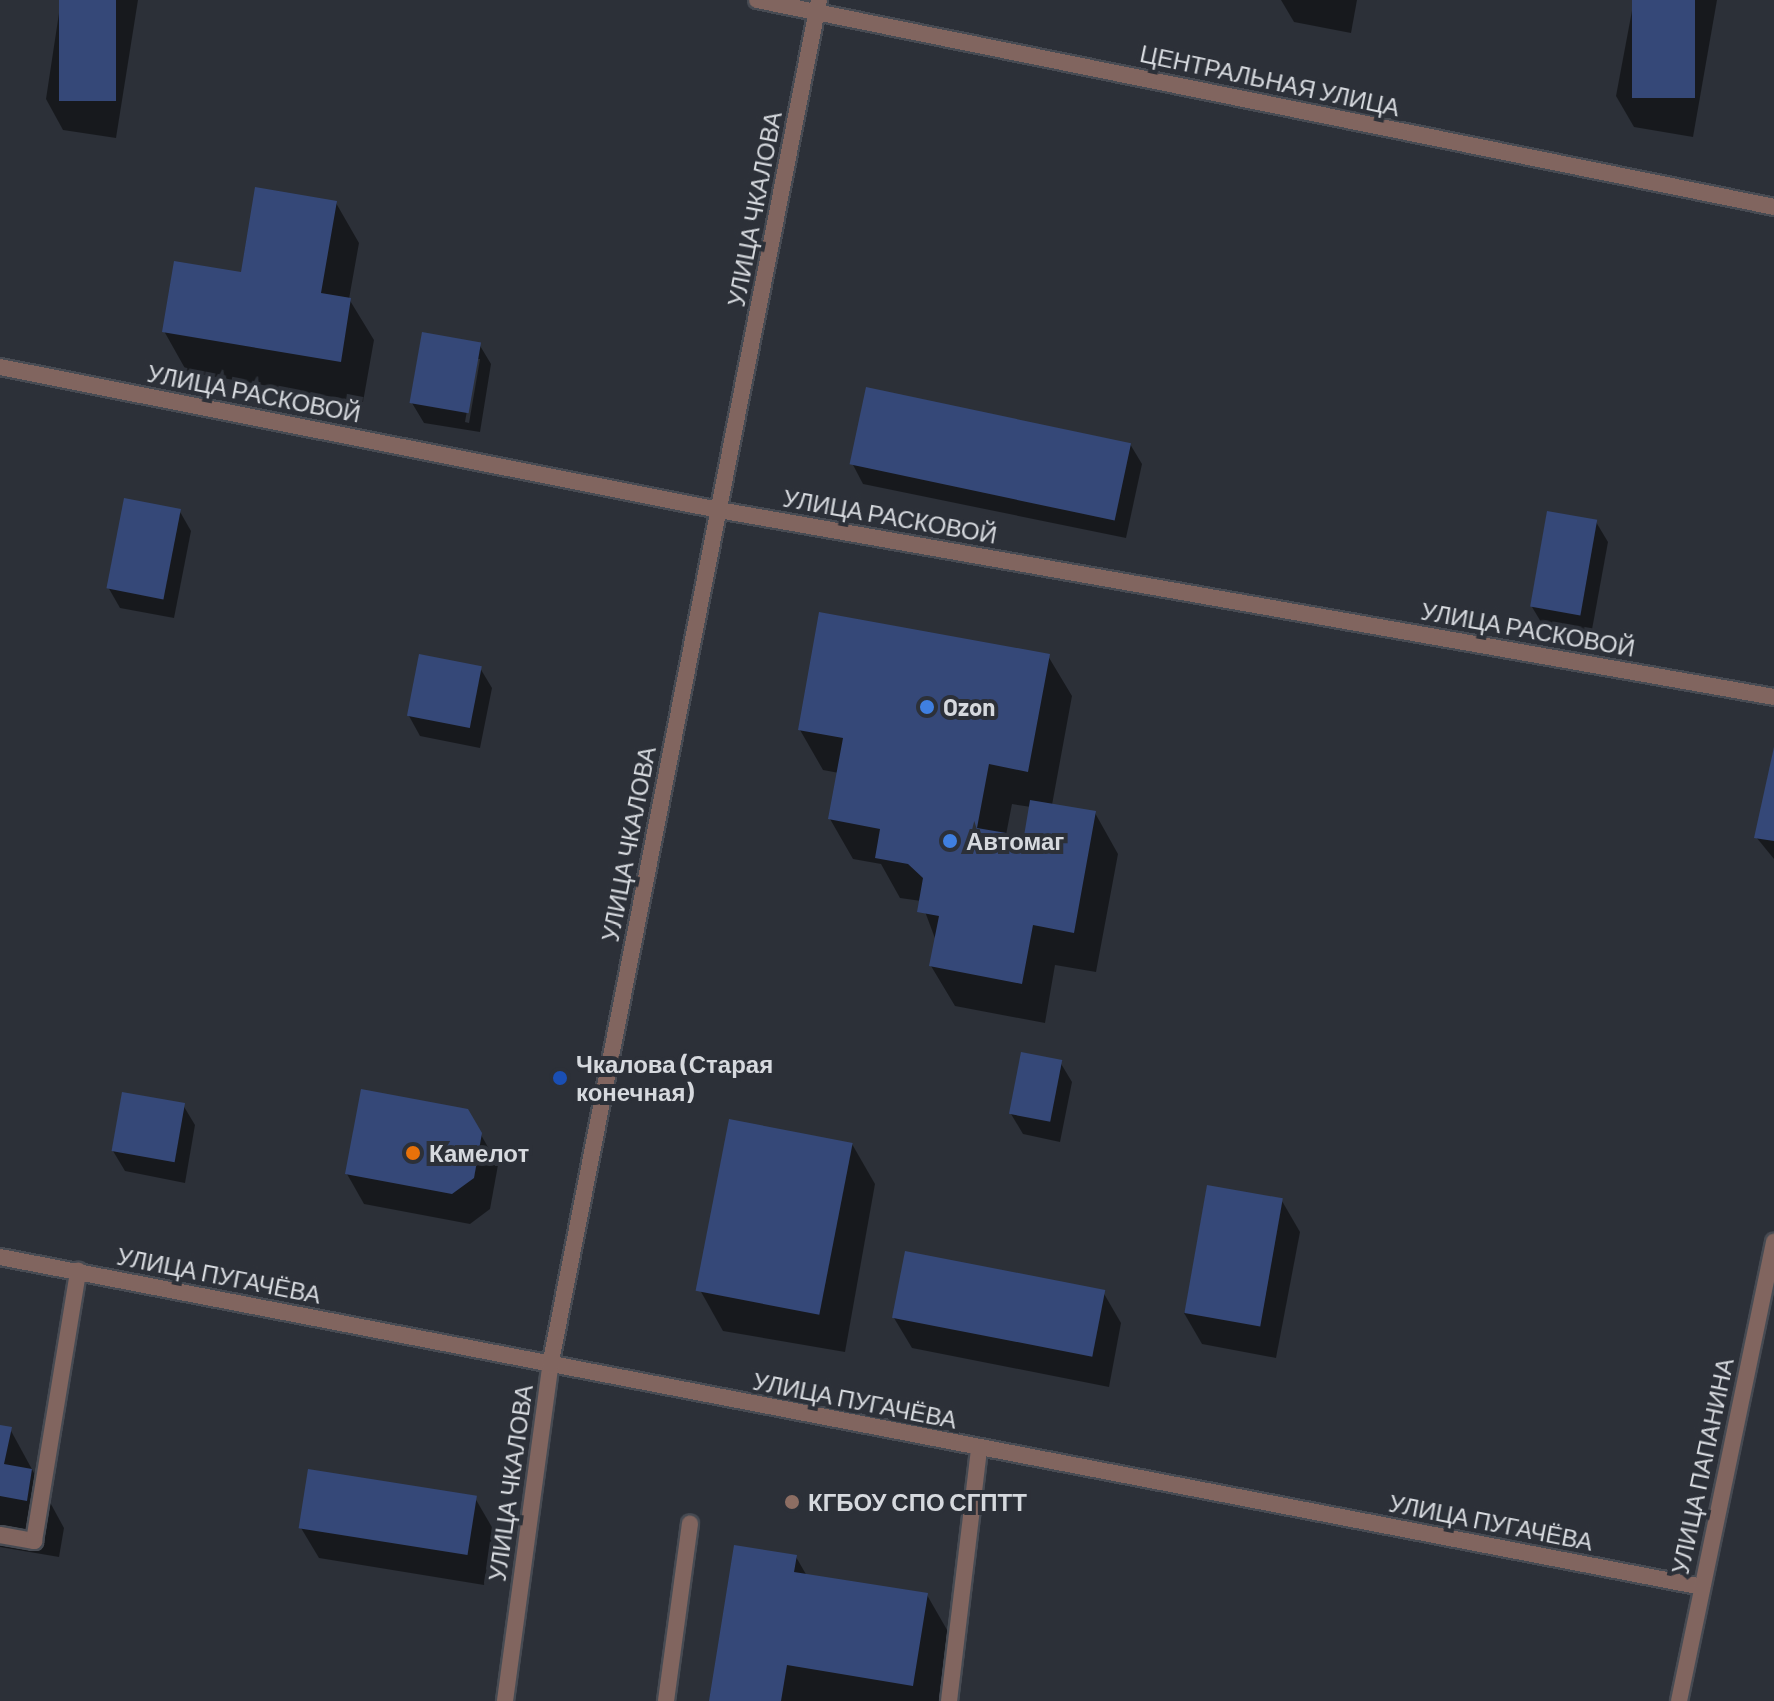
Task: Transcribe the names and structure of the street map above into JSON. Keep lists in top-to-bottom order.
{
  "streets": {
    "street": [
      "ЦЕНТРАЛЬНАЯ УЛИЦА",
      "УЛИЦА ЧКАЛОВА",
      "УЛИЦА РАСКОВОЙ",
      "УЛИЦА ПУГАЧЁВА",
      "УЛИЦА ПАПАНИНА"
    ]
  },
  "crossings": [
    ["ЦЕНТРАЛЬНАЯ УЛИЦА", "УЛИЦА ЧКАЛОВА"],
    ["УЛИЦА ЧКАЛОВА", "УЛИЦА РАСКОВОЙ"],
    ["УЛИЦА ЧКАЛОВА", "УЛИЦА ПУГАЧЁВА"],
    ["УЛИЦА ПУГАЧЁВА", "УЛИЦА ПАПАНИНА"]
  ],
  "places": [
    "Ozon",
    "Автомаг",
    "Чкалова (Старая конечная)",
    "Камелот",
    "КГБОУ СПО СГПТТ"
  ]
}
